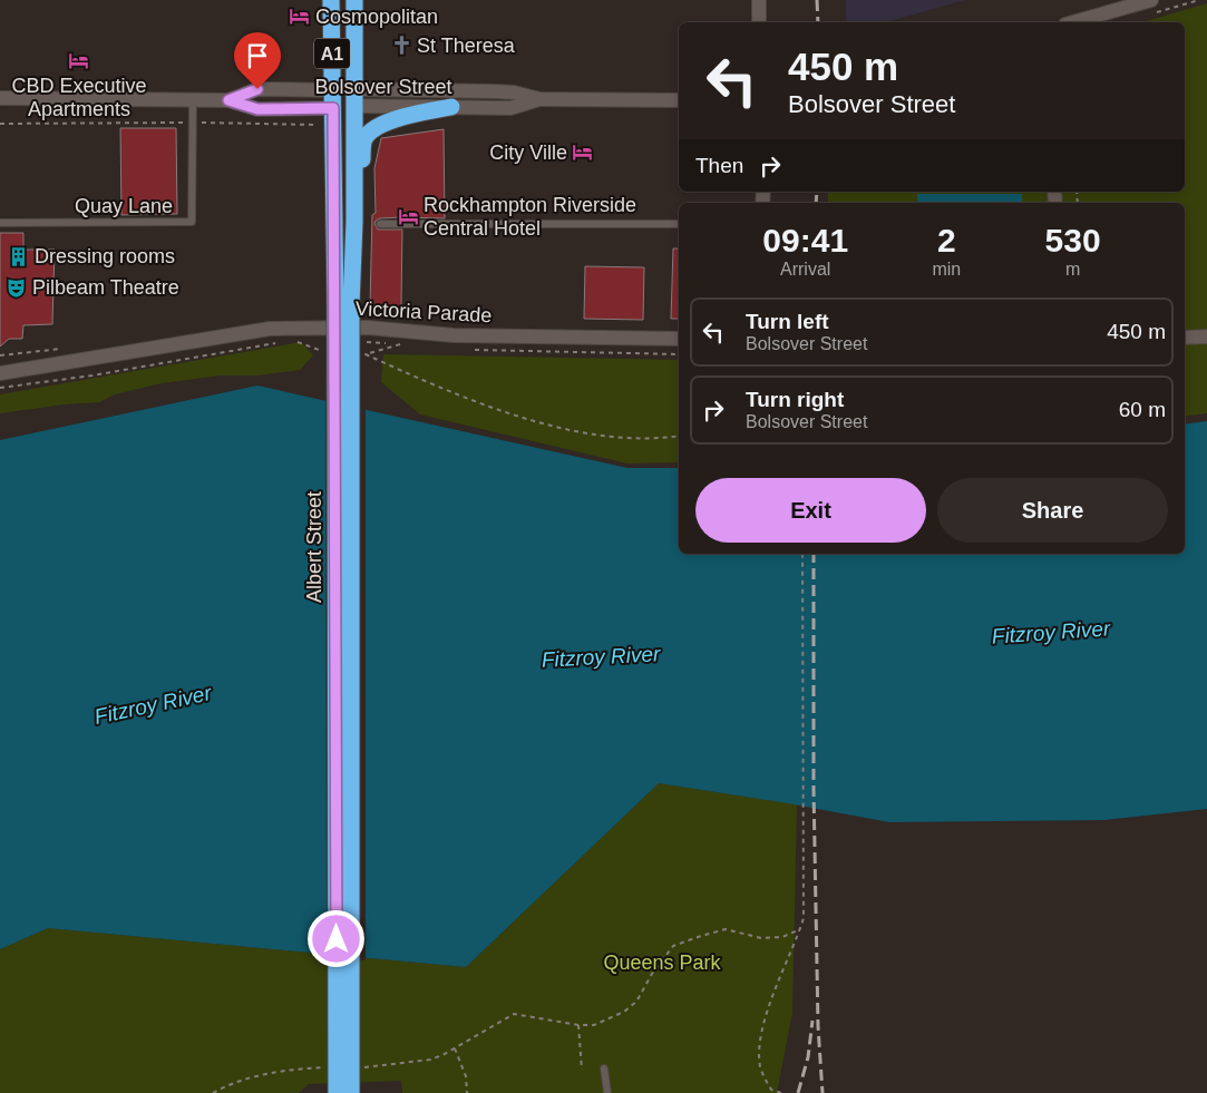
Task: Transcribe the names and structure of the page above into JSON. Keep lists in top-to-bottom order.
{
  "streets": {
    "highway": ["A1", "Bolsover Street", "Albert Street"],
    "street": ["Victoria Parade"],
    "lane": ["Quay Lane"]
  },
  "crossings": [
    ["Bolsover Street", "Quay Lane"],
    ["Bolsover Street", "Albert Street"]
  ],
  "water": ["Fitzroy River"],
  "parks": ["Queens Park"],
  "places": {
    "hotel": [
      "Cosmopolitan",
      "CBD Executive Apartments",
      "City Ville",
      "Rockhampton Riverside Central Hotel"
    ],
    "church": ["St Theresa"],
    "building": ["Dressing rooms"],
    "theatre": ["Pilbeam Theatre"]
  },
  "page": {
    "turn": ["450 m", "Bolsover Street"],
    "then": "Then",
    "eta": [
      "09:41",
      "Arrival",
      "2",
      "min",
      "530",
      "m"
    ],
    "list": [
      {
        "name": "Turn left",
        "note": "Bolsover Street",
        "value": "450 m"
      },
      {
        "name": "Turn right",
        "note": "Bolsover Street",
        "value": "60 m"
      }
    ],
    "buttons": ["Exit", "Share"]
  }
}
